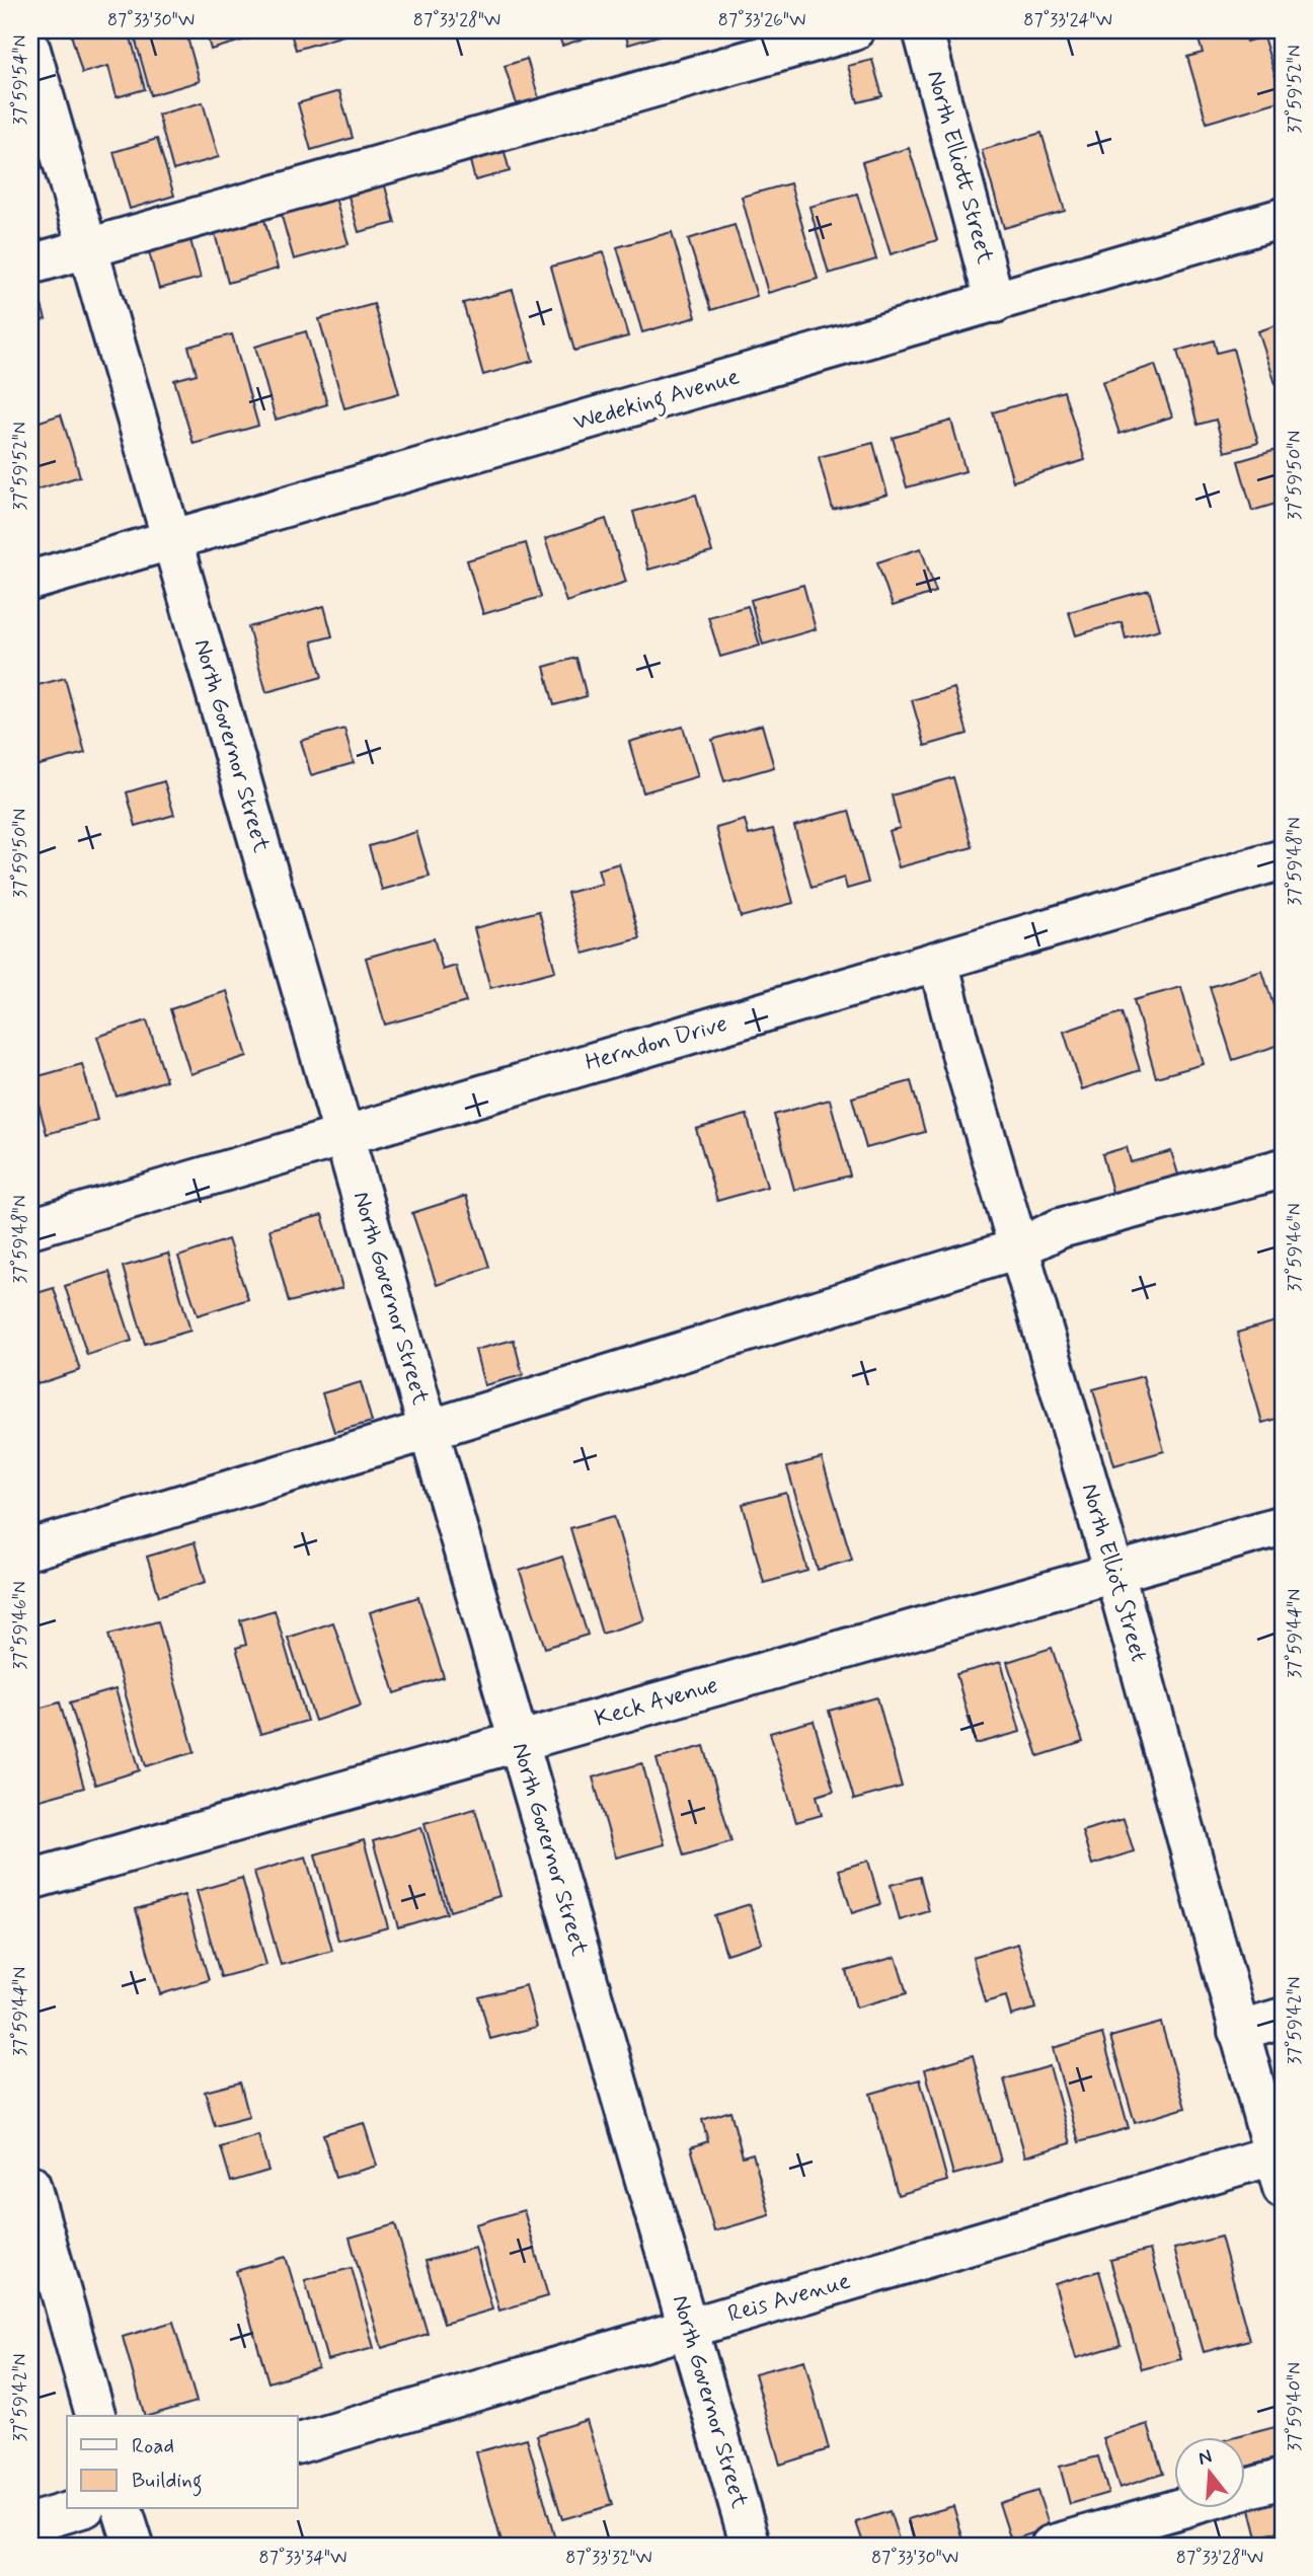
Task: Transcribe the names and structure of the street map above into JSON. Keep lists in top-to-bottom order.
{
  "streets": {
    "street": [
      "North Elliott Street",
      "Wedeking Avenue",
      "North Governor Street",
      "Herndon Drive",
      "North Elliot Street",
      "Keck Avenue",
      "Reis Avenue"
    ]
  },
  "crossings": [
    ["North Elliott Street", "Wedeking Avenue"],
    ["Wedeking Avenue", "North Governor Street"],
    ["North Governor Street", "Herndon Drive"],
    ["North Governor Street", "Keck Avenue"],
    ["North Governor Street", "Reis Avenue"],
    ["Herndon Drive", "North Elliot Street"],
    ["North Elliot Street", "Keck Avenue"],
    ["North Elliot Street", "Reis Avenue"]
  ],
  "legend": ["Road", "Building"],
  "north": "top",
  "coordinates": [
    "87°33'30\"W",
    "87°33'28\"W",
    "87°33'26\"W",
    "87°33'24\"W",
    "37°59'54\"N",
    "37°59'52\"N",
    "37°59'50\"N",
    "37°59'48\"N",
    "37°59'46\"N",
    "37°59'44\"N",
    "37°59'42\"N",
    "37°59'40\"N",
    "87°33'34\"W",
    "87°33'32\"W"
  ]
}
